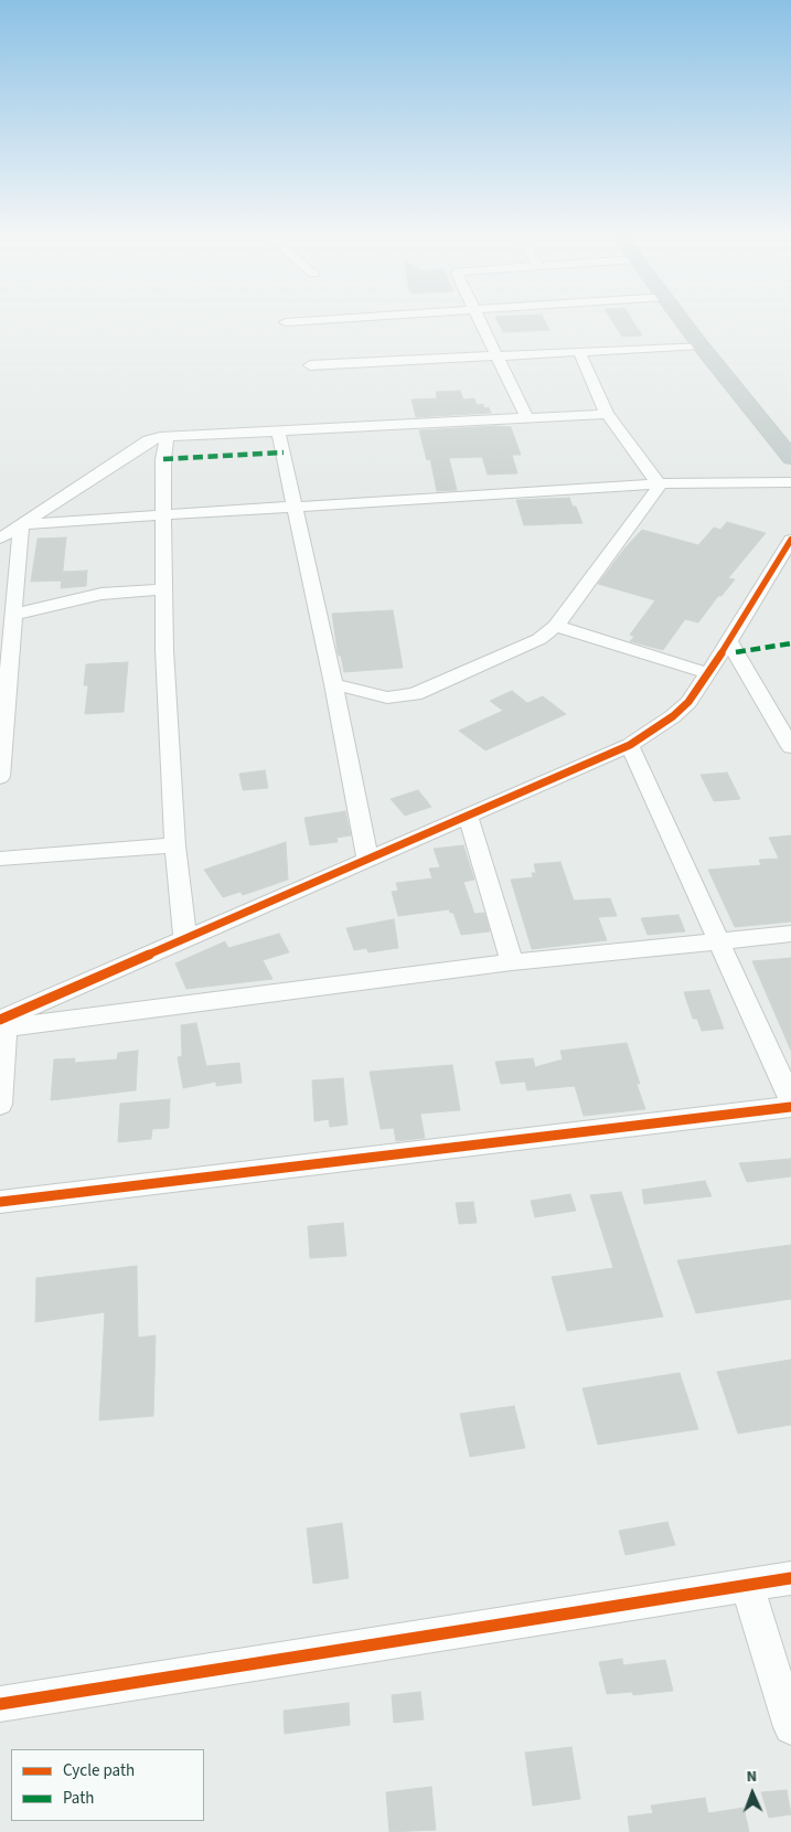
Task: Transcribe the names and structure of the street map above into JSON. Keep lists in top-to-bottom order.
{
  "legend": ["Cycle path", "Path"],
  "north": "top"
}
